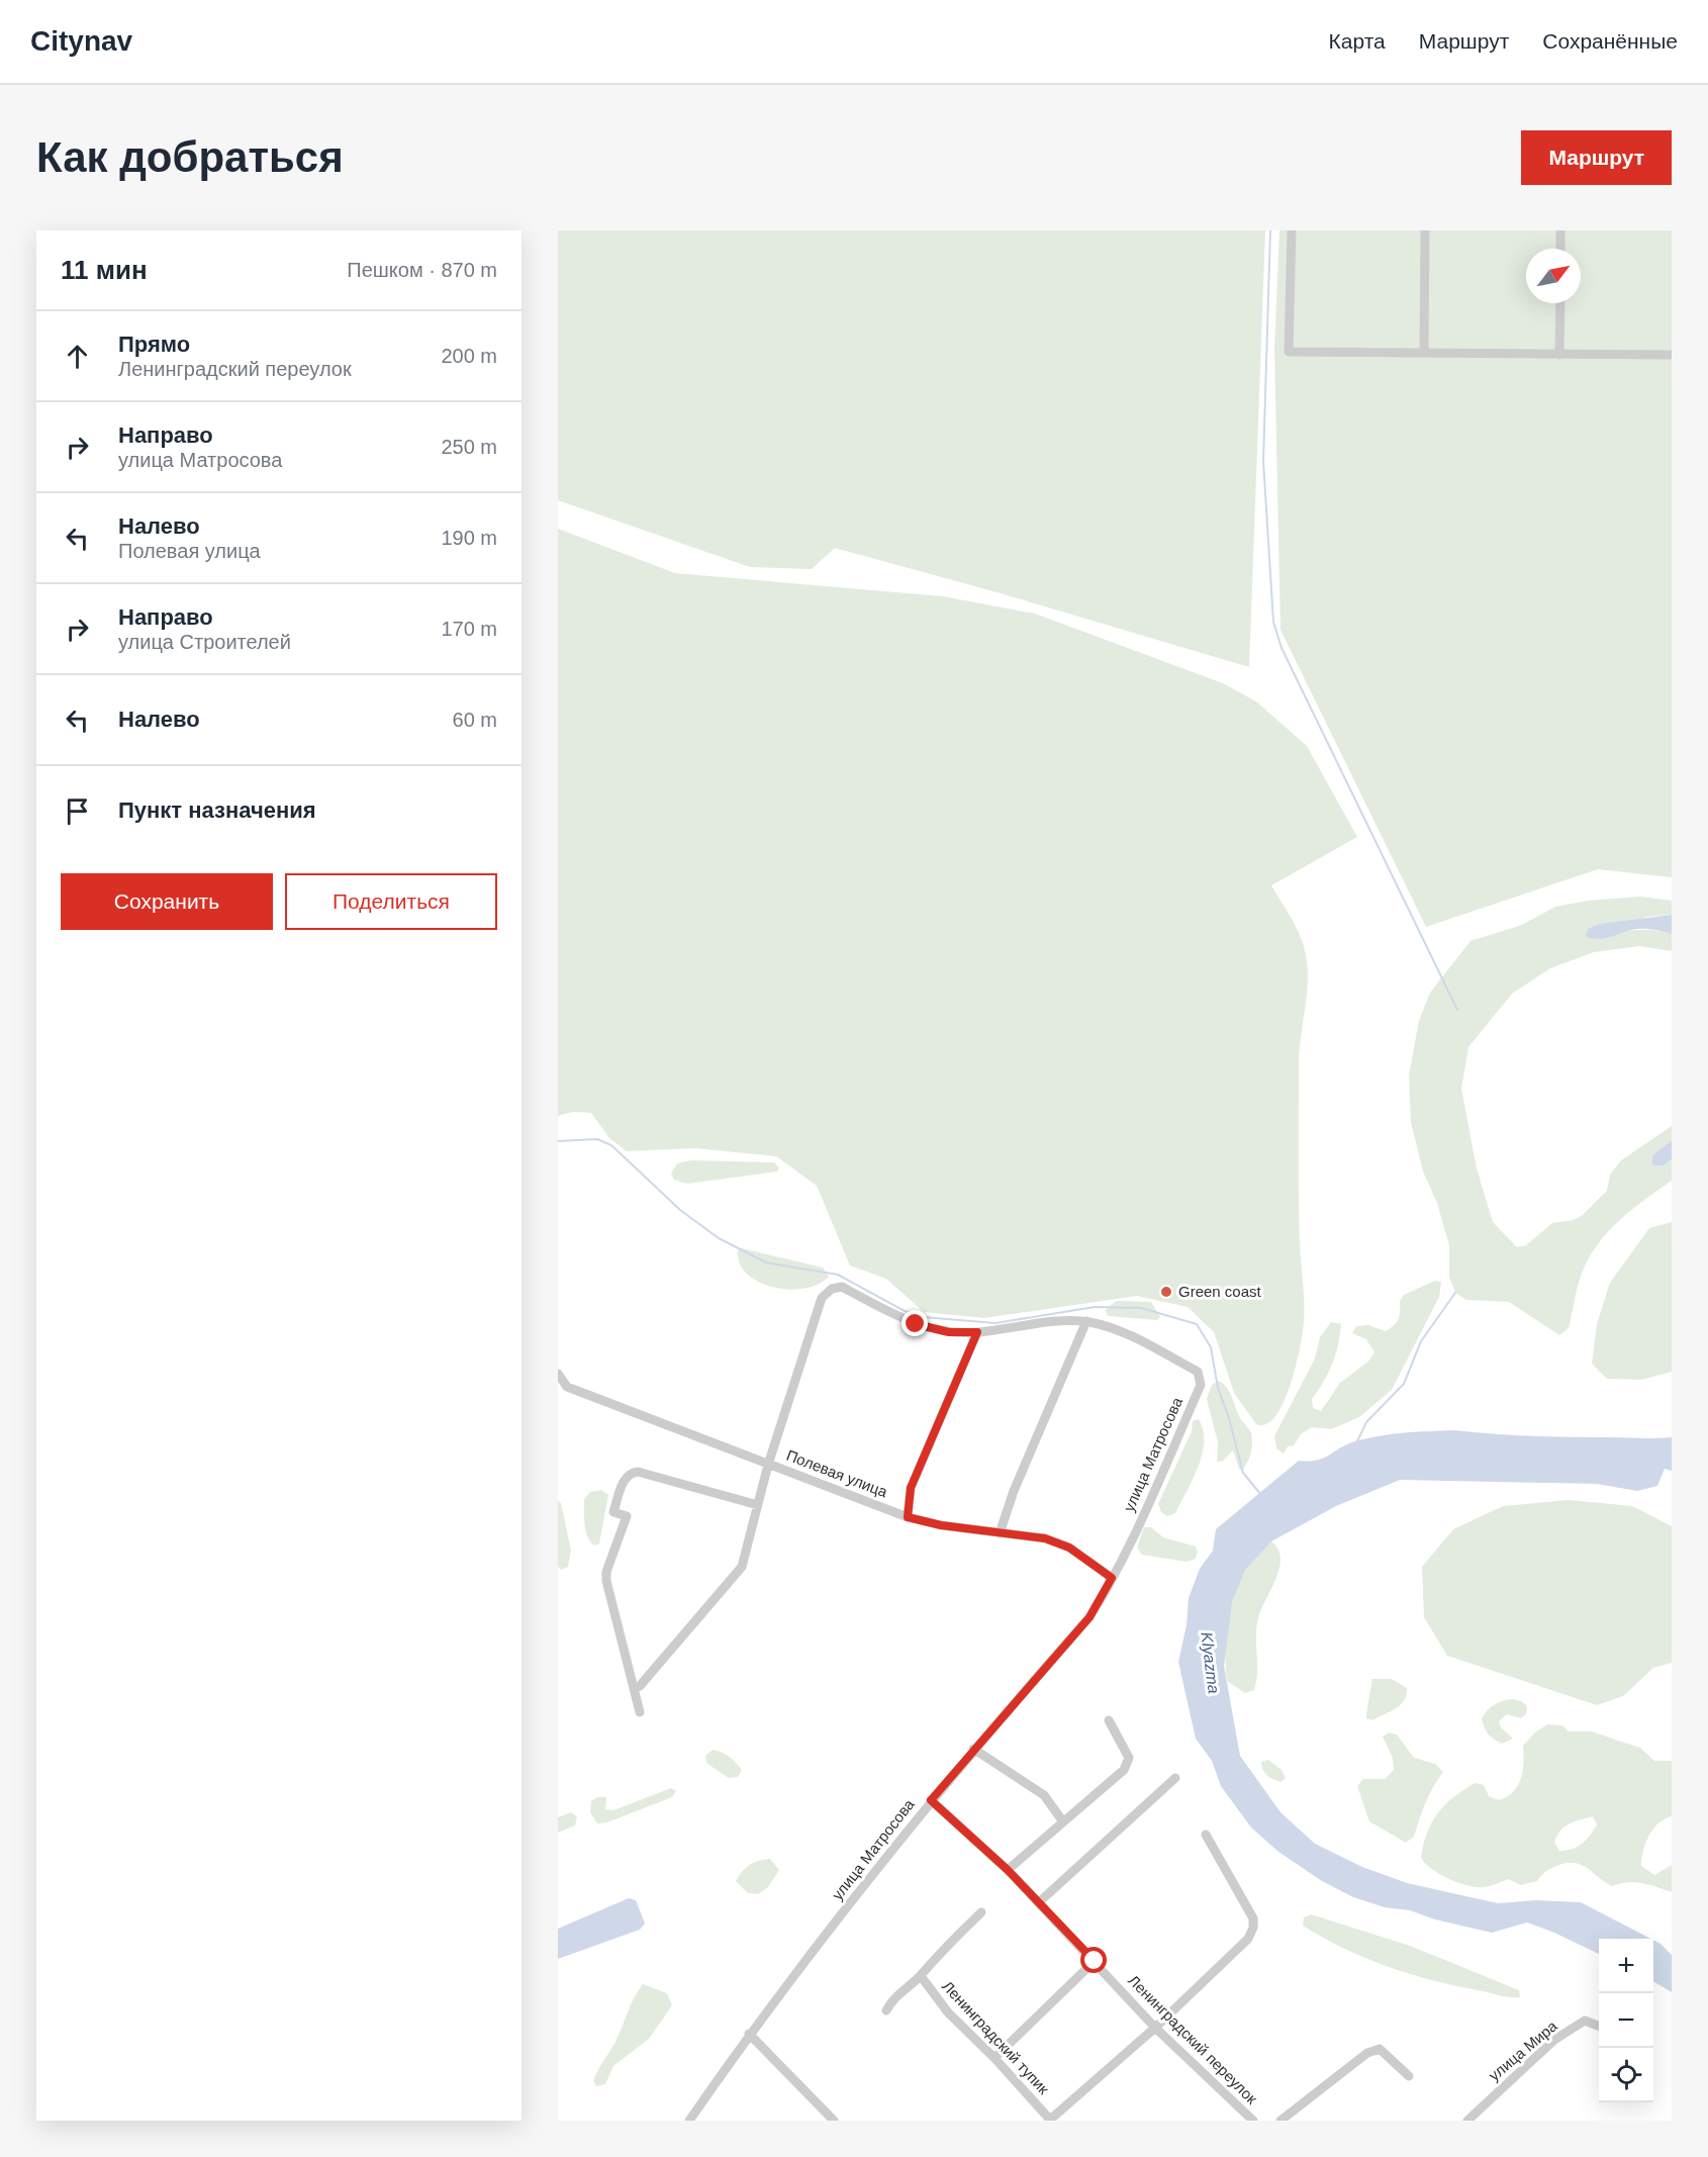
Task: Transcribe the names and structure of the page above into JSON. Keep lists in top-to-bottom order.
{
  "streets": {
    "street": [
      "улица Матросова",
      "Полевая улица",
      "Ленинградский тупик",
      "Ленинградский переулок",
      "улица Мира"
    ]
  },
  "crossings": [
    ["улица Матросова", "Полевая улица"],
    ["улица Матросова", "Ленинградский переулок"]
  ],
  "water": ["Klyazma"],
  "places": ["Green coast"],
  "north": "top right",
  "page": {
    "header": "Citynav",
    "nav": ["Карта", "Маршрут", "Сохранённые"],
    "buttons": [
      "Маршрут",
      ["Сохранить", "Поделиться"]
    ],
    "title": "Как добраться",
    "heading": ["11 мин", "Пешком · 870 m"],
    "list": [
      ["Прямо", "Ленинградский переулок", "200 m"],
      ["Направо", "улица Матросова", "250 m"],
      ["Налево", "Полевая улица", "190 m"],
      ["Направо", "улица Строителей", "170 m"],
      ["Налево", "60 m"],
      "Пункт назначения"
    ],
    "map_buttons": ["+", "−"]
  }
}
